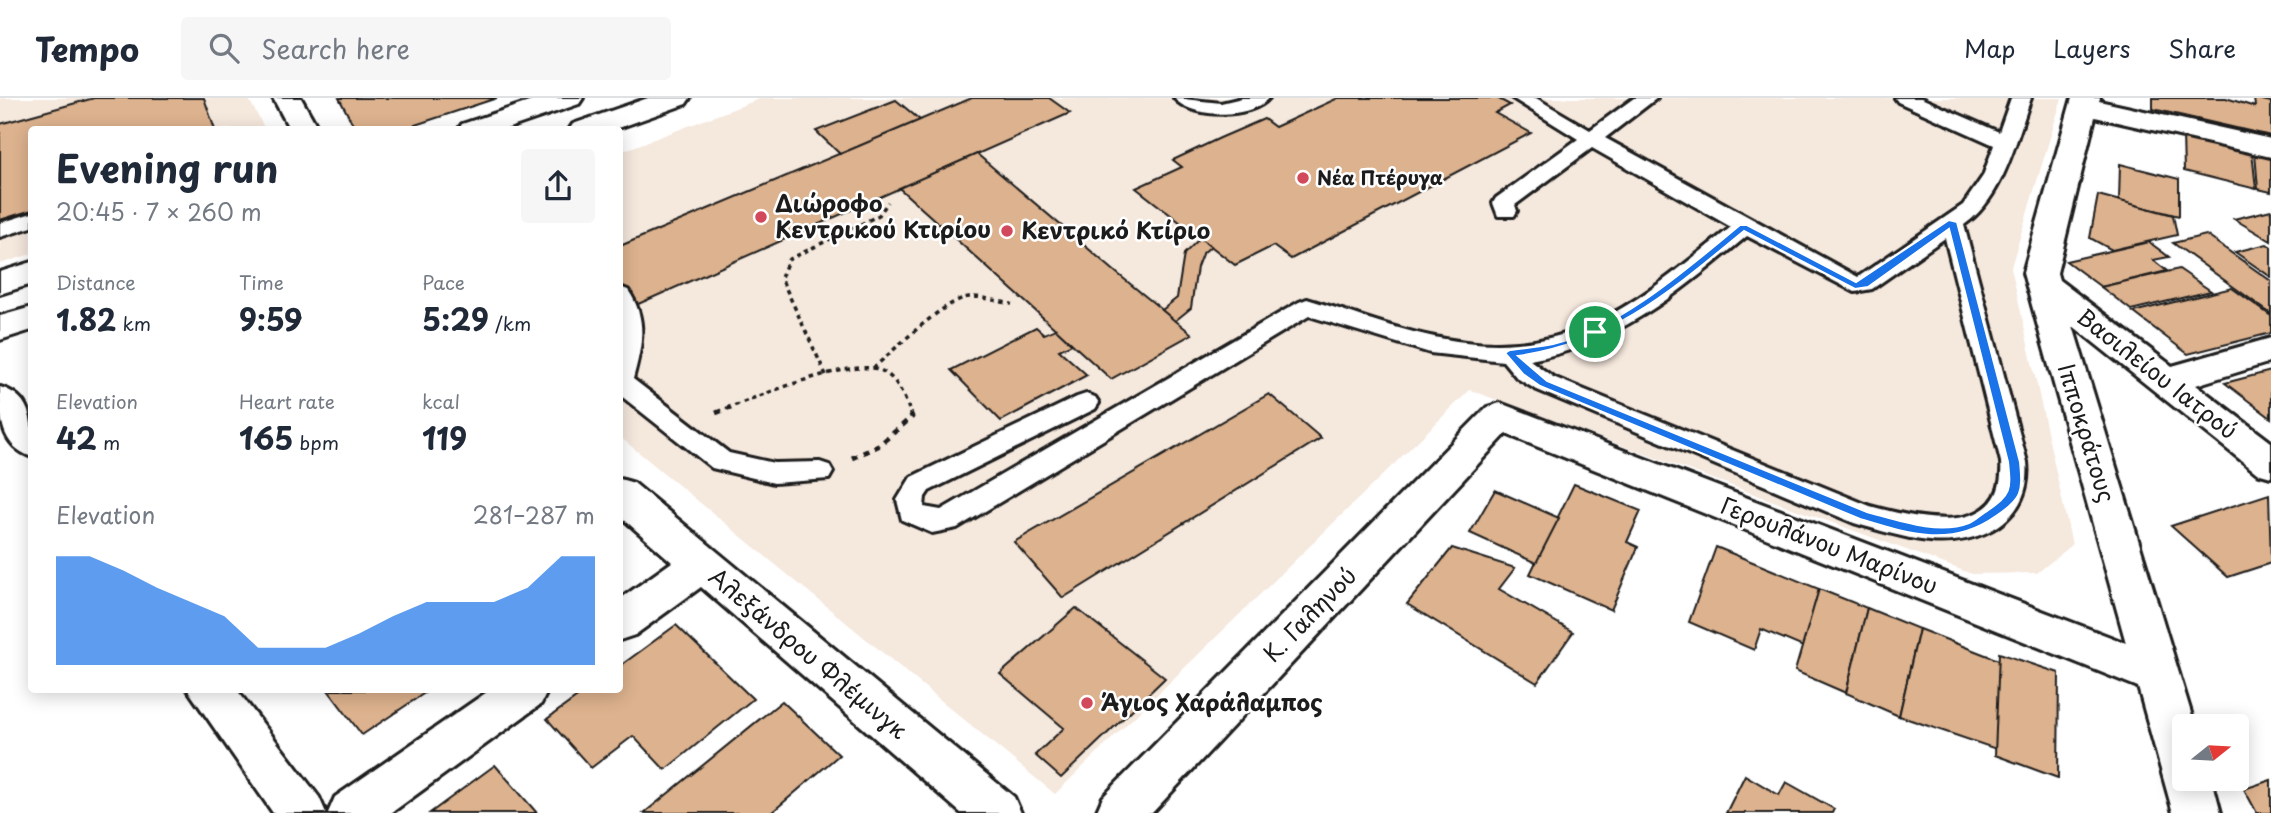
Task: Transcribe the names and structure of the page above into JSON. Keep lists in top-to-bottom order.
{
  "streets": {
    "street": [
      "Βασιλείου Ιατρού",
      "Ιπποκράτους",
      "Γερουλάνου Μαρίνου",
      "Κ. Γαληνού",
      "Αλεξάνδρου Φλέμινγκ"
    ]
  },
  "crossings": [
    ["Βασιλείου Ιατρού", "Ιπποκράτους"],
    ["Ιπποκράτους", "Γερουλάνου Μαρίνου"],
    ["Γερουλάνου Μαρίνου", "Κ. Γαληνού"]
  ],
  "places": [
    "Νέα Πτέρυγα",
    "Διώροφο Κεντρικού Κτιρίου",
    "Κεντρικό Κτίριο",
    "Άγιος Χαράλαμπος"
  ],
  "north": "right",
  "page": {
    "header": "Tempo",
    "search": "Search here",
    "nav": ["Map", "Layers", "Share"],
    "heading": ["Evening run", "20:45 · 7 × 260 m"],
    "stats": [
      ["Distance", "1.82 km"],
      ["Time", "9:59"],
      ["Pace", "5:29 /km"],
      ["Elevation", "42 m"],
      ["Heart rate", "165 bpm"],
      ["kcal", "119"]
    ],
    "chart": ["Elevation", "281–287 m"]
  }
}
